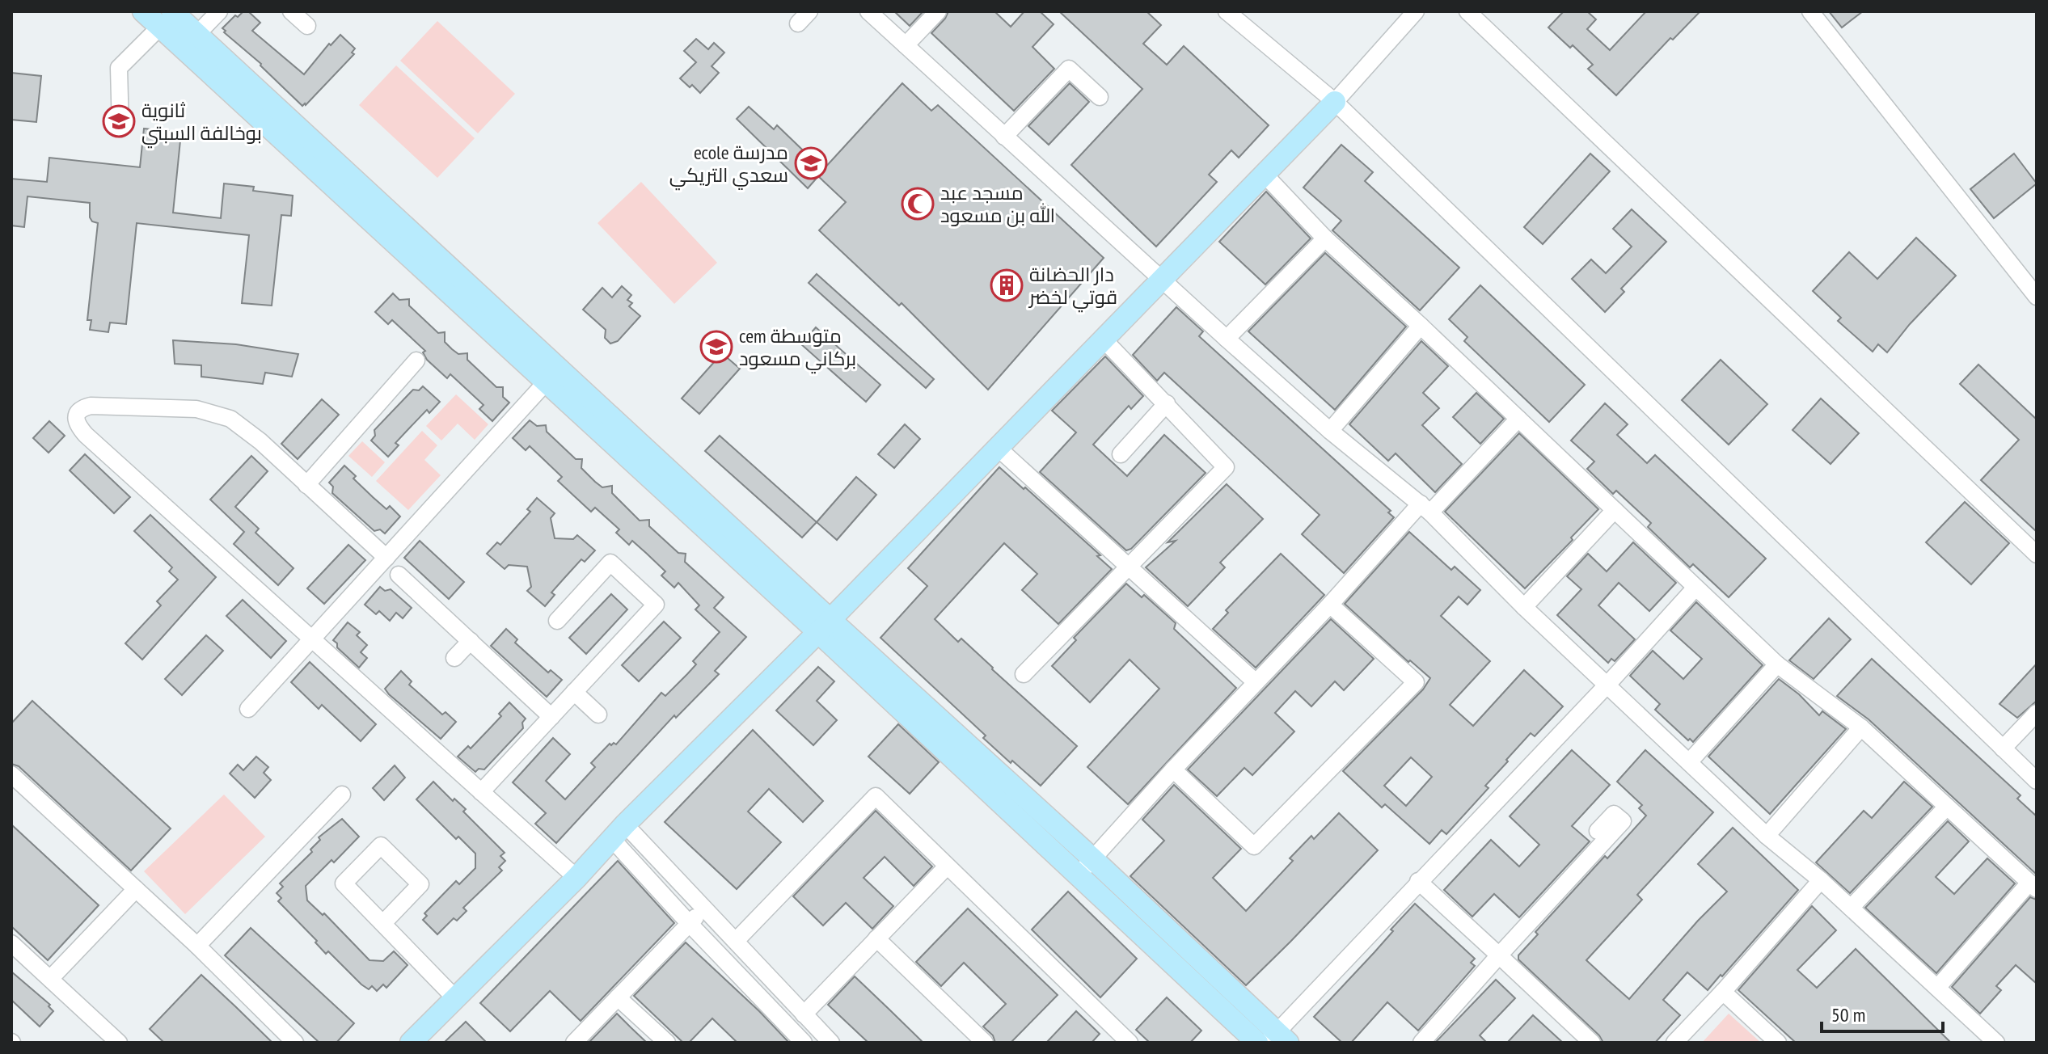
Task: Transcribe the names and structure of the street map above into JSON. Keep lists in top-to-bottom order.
{
  "places": {
    "school or university": ["ثانوية بوخالفة السبتي", "ecole مدرسة سعدي التريكي", "cem متوسطة بركاني مسعود"],
    "mosque": ["مسجد عبد الله بن مسعود"],
    "building": ["دار الحضانة قوتي لخضر"]
  },
  "scale_bar": "50 m"
}
